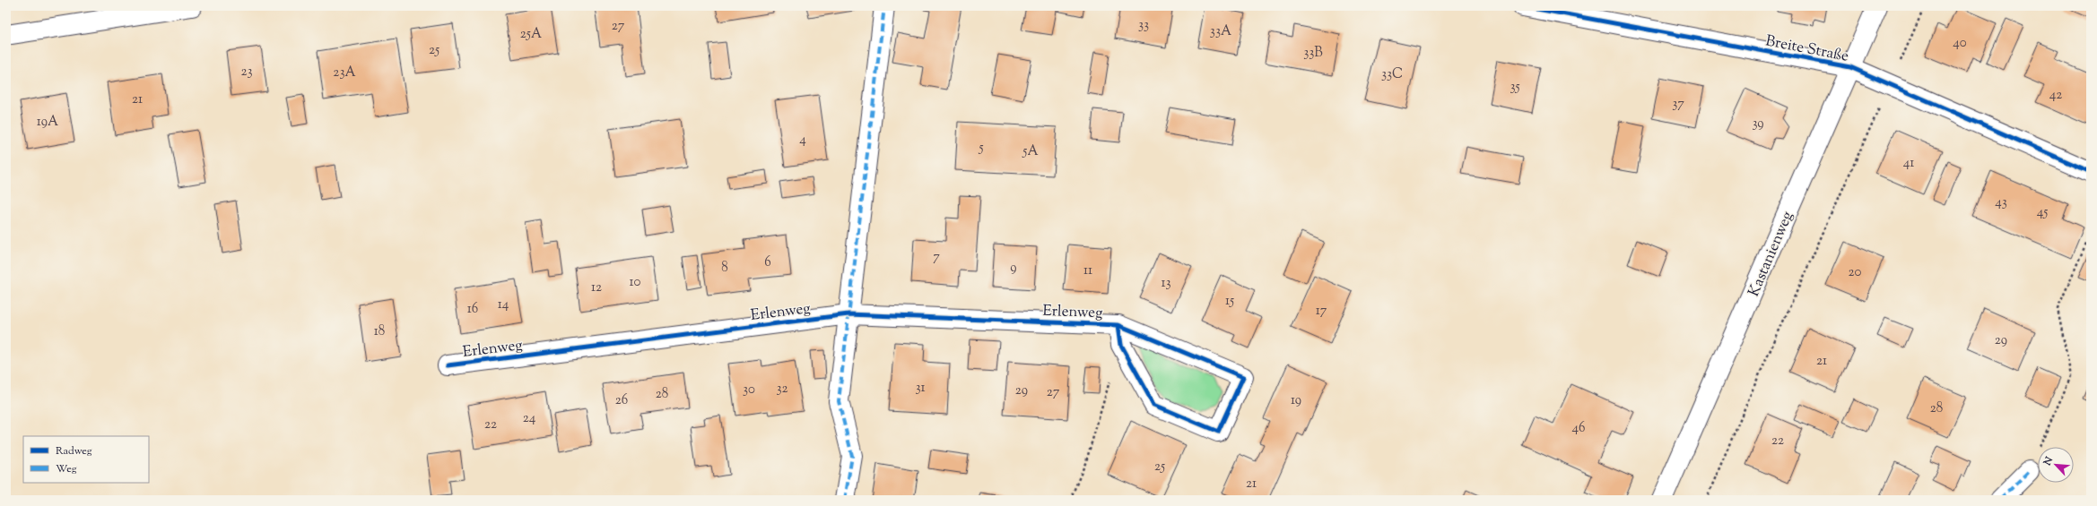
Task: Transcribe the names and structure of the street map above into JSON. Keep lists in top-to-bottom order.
{
  "streets": {
    "street": ["Breite Straße", "Kastanienweg", "Erlenweg"]
  },
  "crossings": [
    ["Breite Straße", "Kastanienweg"]
  ],
  "house_numbers": [
    "33",
    "27",
    "33A",
    "25A",
    "40",
    "25",
    "33B",
    "23",
    "23A",
    "33C",
    "35",
    "42",
    "21",
    "37",
    "19A",
    "39",
    "4",
    "5",
    "5A",
    "41",
    "43",
    "45",
    "7",
    "6",
    "8",
    "9",
    "11",
    "20",
    "10",
    "13",
    "12",
    "15",
    "14",
    "16",
    "17",
    "18",
    "29",
    "21",
    "31",
    "32",
    "30",
    "29",
    "27",
    "28",
    "26",
    "19",
    "28",
    "24",
    "22",
    "46",
    "22",
    "25",
    "21"
  ],
  "legend": ["Radweg", "Weg"],
  "north": "top left"
}
